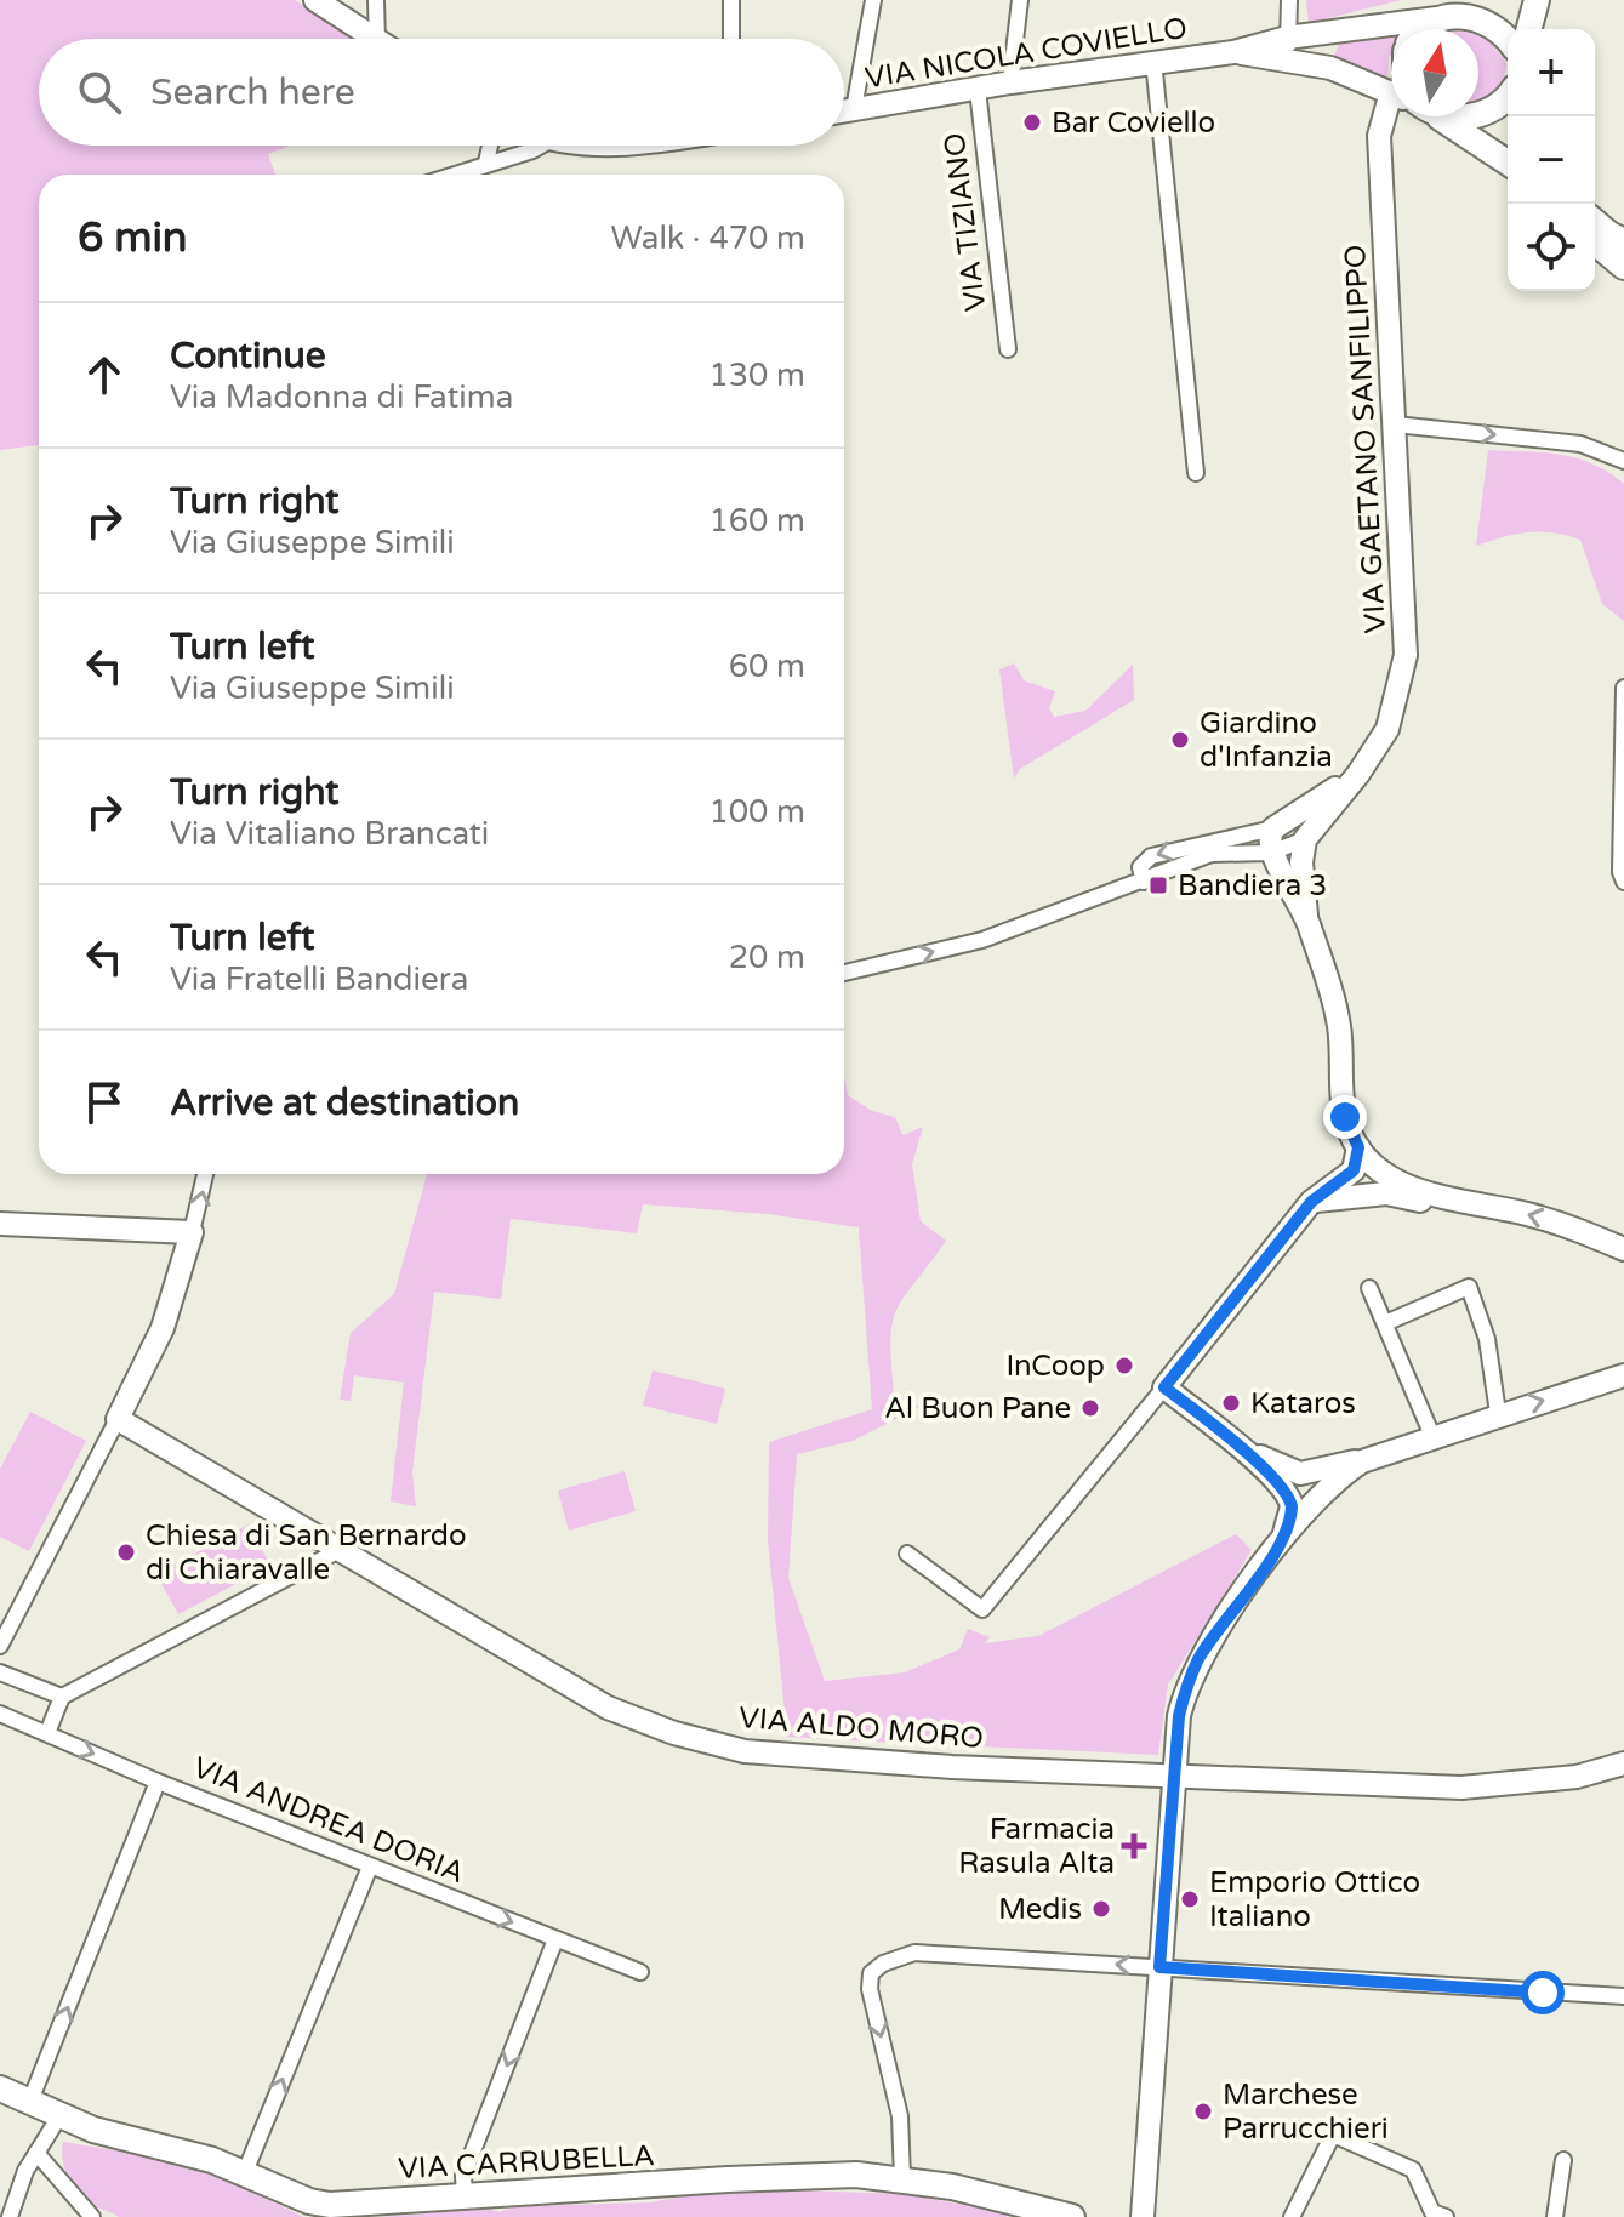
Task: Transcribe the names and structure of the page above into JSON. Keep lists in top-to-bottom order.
{
  "streets": {
    "main road": ["VIA CARRUBELLA"],
    "street": [
      "VIA NICOLA COVIELLO",
      "VIA TIZIANO",
      "VIA GAETANO SANFILIPPO",
      "VIA ALDO MORO",
      "VIA ANDREA DORIA"
    ]
  },
  "crossings": [
    ["VIA NICOLA COVIELLO", "VIA TIZIANO"]
  ],
  "one_way": ["VIA ANDREA DORIA"],
  "places": {
    "other": [
      "Bar Coviello",
      "Giardino d'Infanzia",
      "InCoop",
      "Kataros",
      "Al Buon Pane",
      "Chiesa di San Bernardo di Chiaravalle",
      "Emporio Ottico Italiano",
      "Medis",
      "Marchese Parrucchieri"
    ],
    "transit": ["Bandiera 3"],
    "health": ["Farmacia Rasula Alta"]
  },
  "north": "top",
  "page": {
    "map_buttons": ["+", "−"],
    "search": "Search here",
    "heading": ["6 min", "Walk · 470 m"],
    "list": [
      ["Continue", "Via Madonna di Fatima", "130 m"],
      ["Turn right", "Via Giuseppe Simili", "160 m"],
      ["Turn left", "Via Giuseppe Simili", "60 m"],
      ["Turn right", "Via Vitaliano Brancati", "100 m"],
      ["Turn left", "Via Fratelli Bandiera", "20 m"],
      "Arrive at destination"
    ]
  }
}
